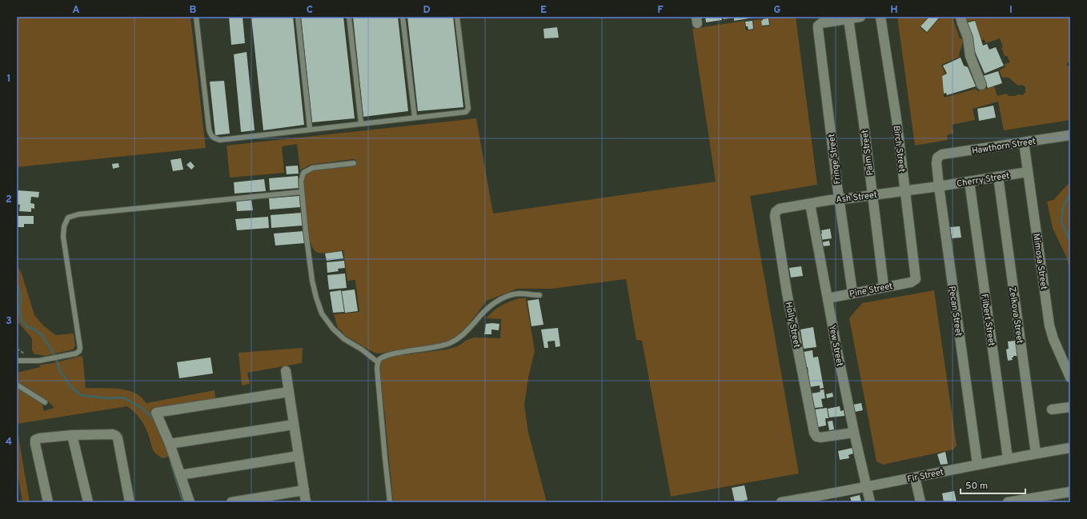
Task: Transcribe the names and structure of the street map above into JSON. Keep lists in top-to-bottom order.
{
  "streets": {
    "street": [
      "Hawthorn Street",
      "Birch Street",
      "Palm Street",
      "Fringe Street",
      "Cherry Street",
      "Ash Street",
      "Mimosa Street",
      "Pine Street",
      "Pecan Street",
      "Zelkova Street",
      "Filbert Street",
      "Holly Street",
      "Yew Street",
      "Fir Street"
    ]
  },
  "crossings": [
    ["Hawthorn Street", "Mimosa Street"],
    ["Hawthorn Street", "Pecan Street"],
    ["Birch Street", "Ash Street"],
    ["Birch Street", "Pine Street"],
    ["Palm Street", "Fringe Street"],
    ["Palm Street", "Ash Street"],
    ["Palm Street", "Pine Street"],
    ["Fringe Street", "Ash Street"],
    ["Fringe Street", "Pine Street"],
    ["Cherry Street", "Ash Street"],
    ["Cherry Street", "Mimosa Street"],
    ["Cherry Street", "Pecan Street"],
    ["Cherry Street", "Zelkova Street"],
    ["Cherry Street", "Filbert Street"],
    ["Ash Street", "Pecan Street"],
    ["Ash Street", "Holly Street"],
    ["Ash Street", "Yew Street"],
    ["Pine Street", "Yew Street"],
    ["Pecan Street", "Fir Street"],
    ["Zelkova Street", "Fir Street"],
    ["Filbert Street", "Fir Street"],
    ["Holly Street", "Yew Street"],
    ["Yew Street", "Fir Street"]
  ],
  "scale_bar": "50 m",
  "grid": {
    "columns": [
      "A",
      "B",
      "C",
      "D",
      "E",
      "F",
      "G",
      "H",
      "I"
    ],
    "rows": [
      "1",
      "2",
      "3",
      "4"
    ]
  }
}
